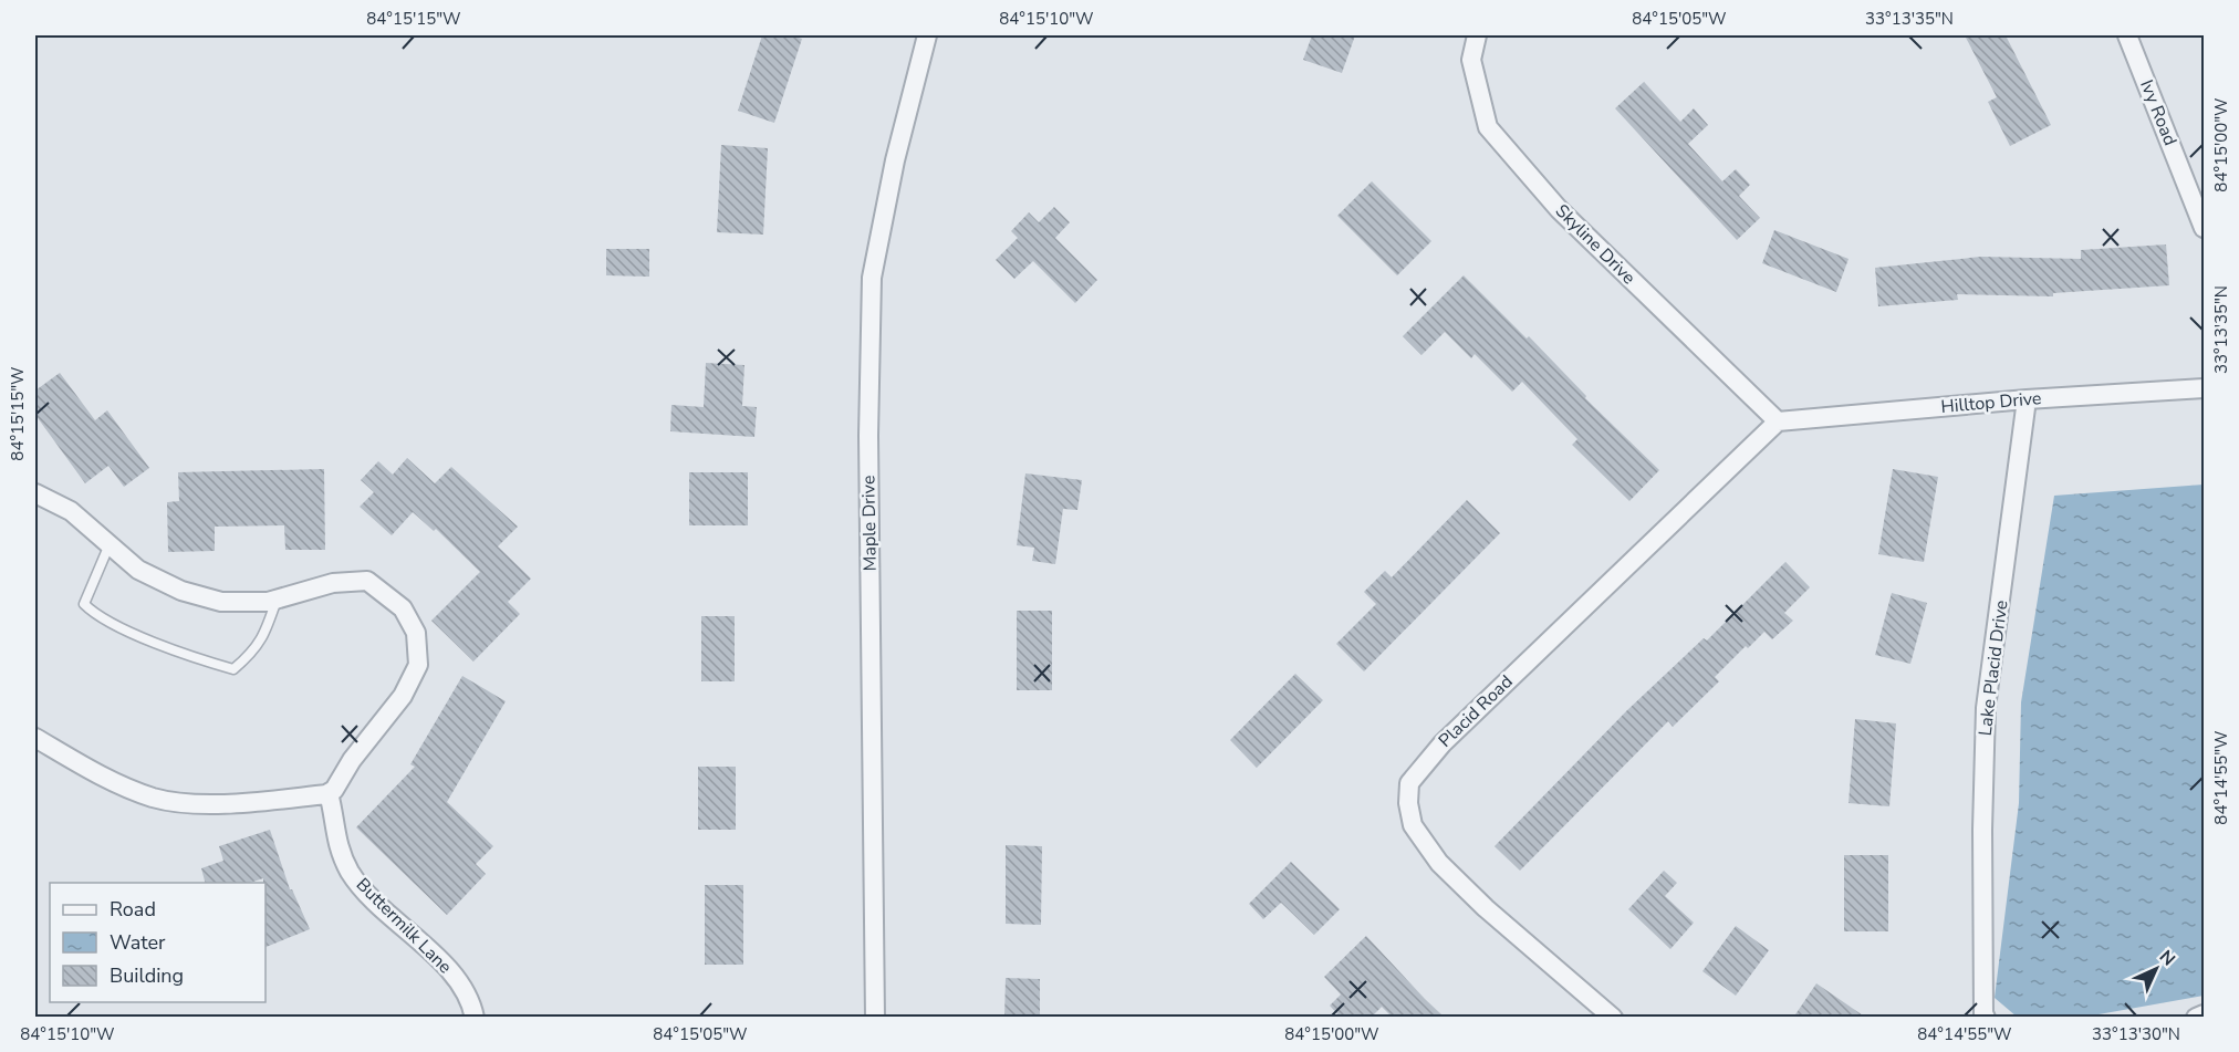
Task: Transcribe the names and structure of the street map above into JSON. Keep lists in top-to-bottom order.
{
  "streets": {
    "street": [
      "Ivy Road",
      "Skyline Drive",
      "Hilltop Drive",
      "Maple Drive",
      "Lake Placid Drive",
      "Placid Road",
      "Buttermilk Lane"
    ]
  },
  "crossings": [
    ["Skyline Drive", "Hilltop Drive"],
    ["Skyline Drive", "Placid Road"],
    ["Hilltop Drive", "Lake Placid Drive"],
    ["Hilltop Drive", "Placid Road"]
  ],
  "legend": ["Road", "Water", "Building"],
  "north": "top right",
  "coordinates": [
    "84°15'15\"W",
    "84°15'10\"W",
    "84°15'05\"W",
    "33°13'35\"N",
    "84°15'00\"W",
    "84°14'55\"W",
    "33°13'30\"N"
  ]
}
